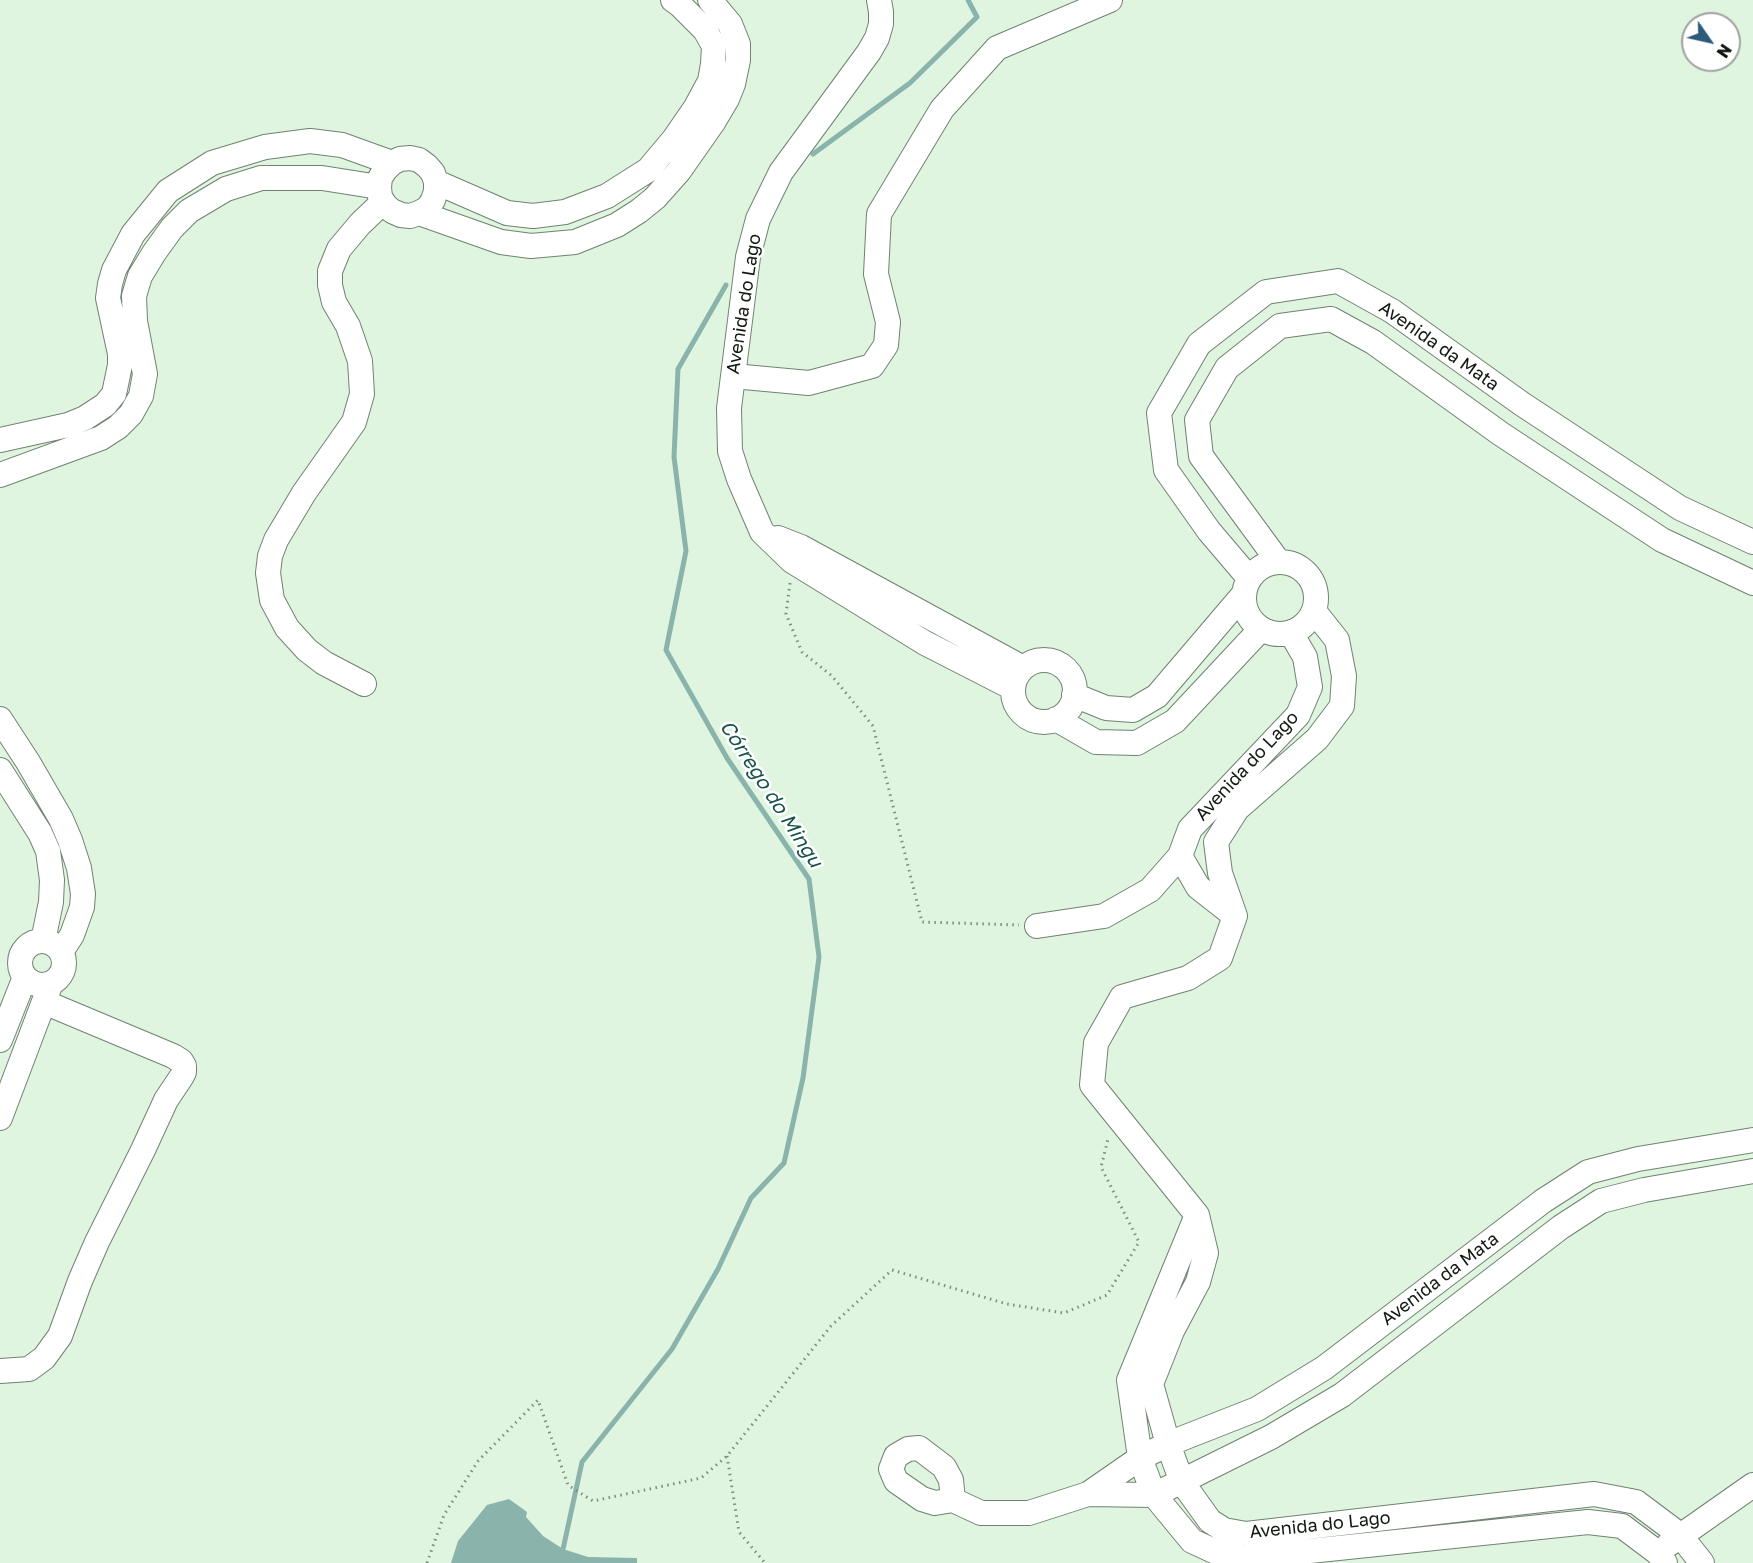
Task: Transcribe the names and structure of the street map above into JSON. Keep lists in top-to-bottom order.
{
  "streets": {
    "street": ["Avenida do Lago", "Avenida da Mata"]
  },
  "crossings": [
    ["Avenida do Lago", "Avenida da Mata"]
  ],
  "water": ["Córrego do Mingu"],
  "north": "bottom right"
}
